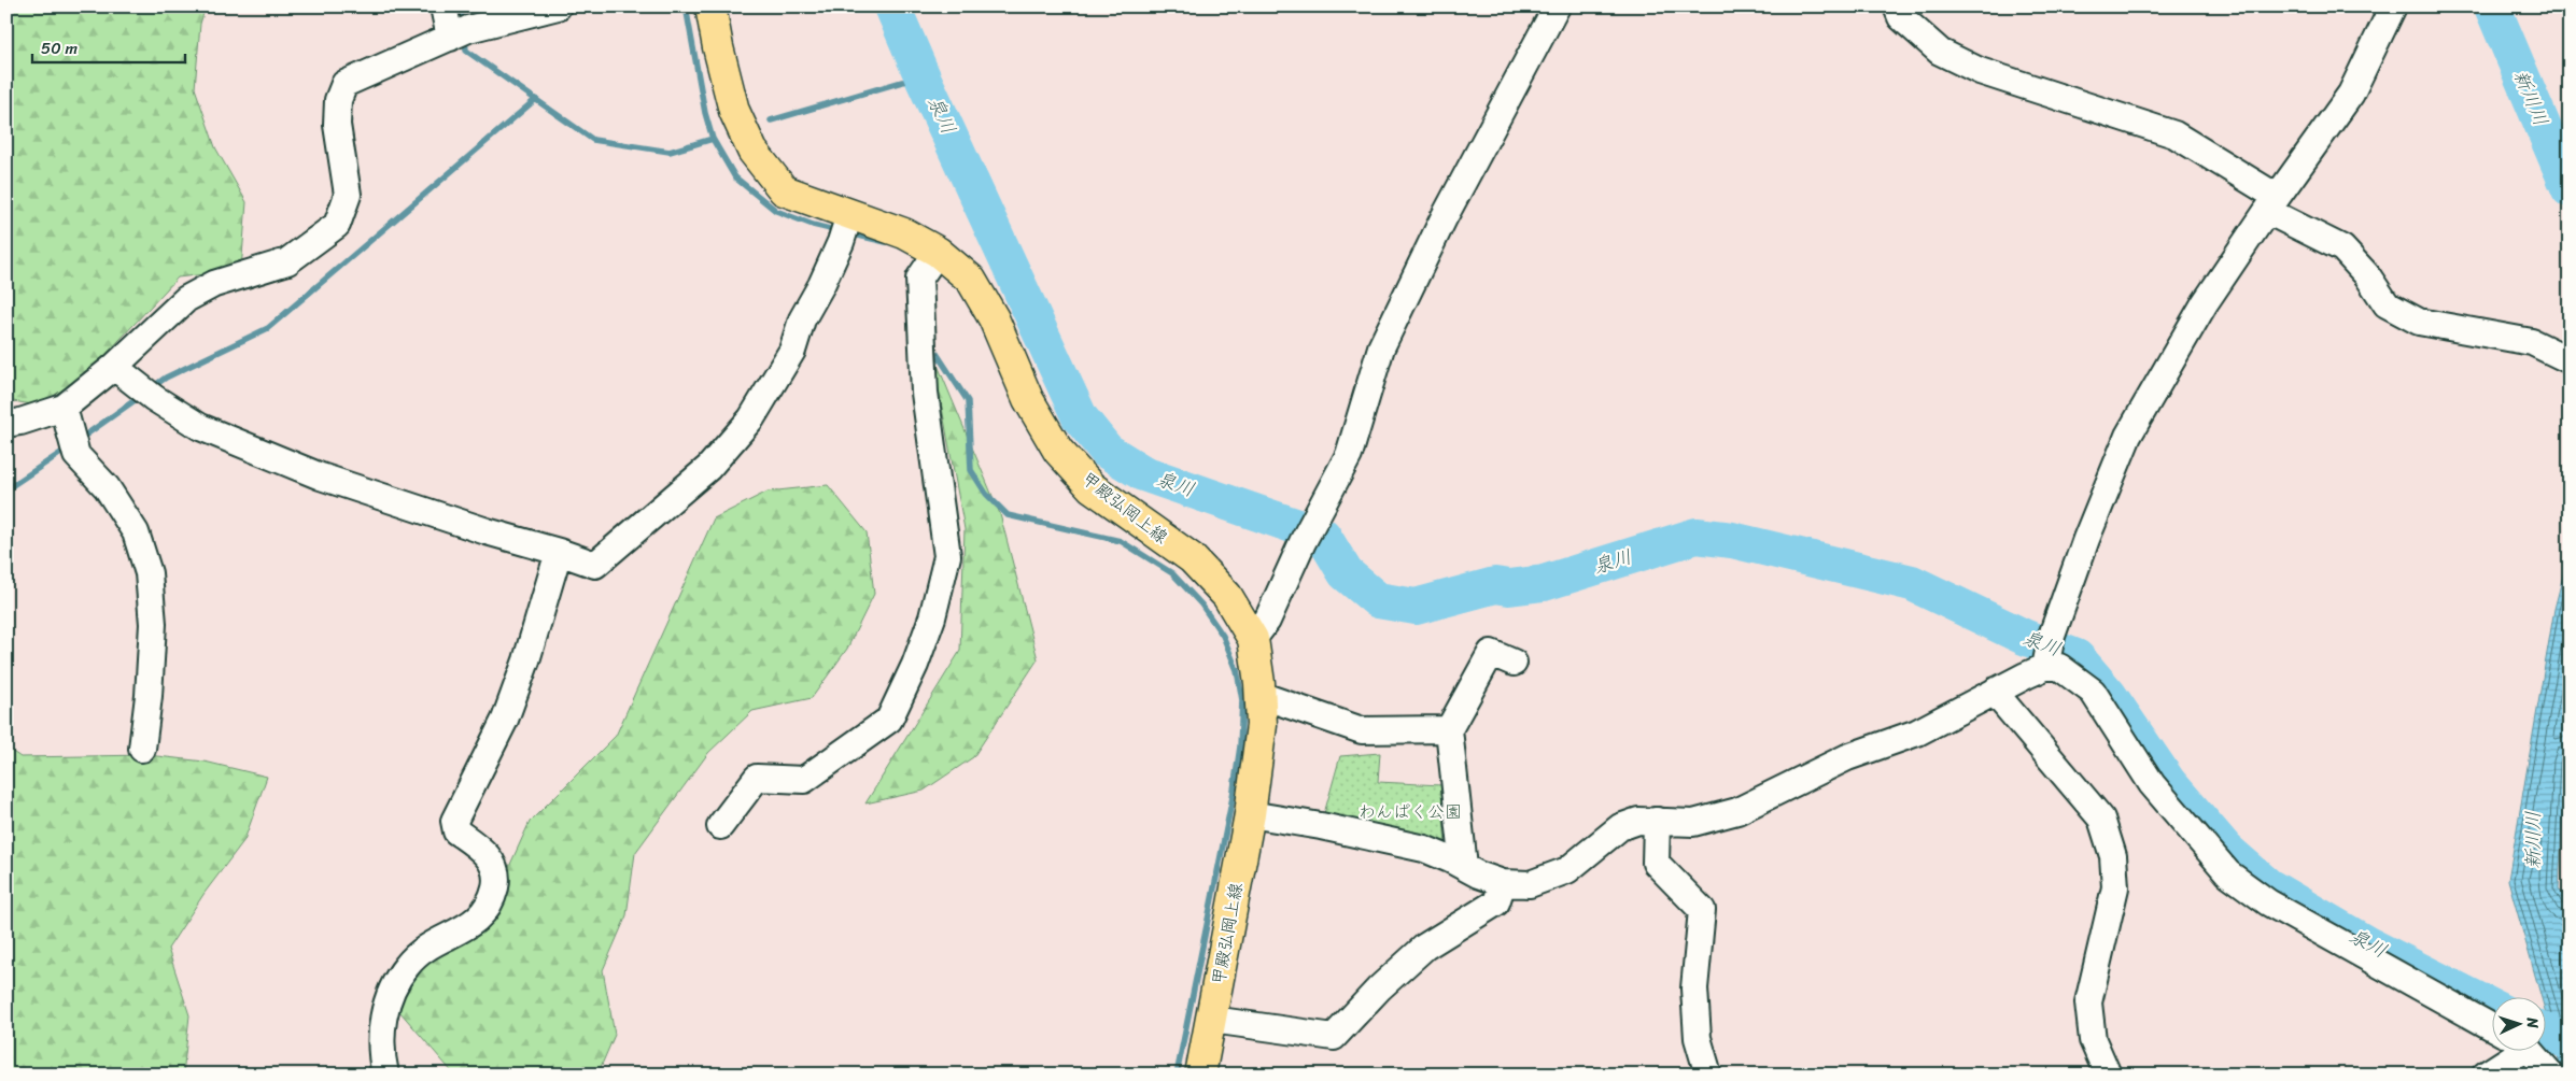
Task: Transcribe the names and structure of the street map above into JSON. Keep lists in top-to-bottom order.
{
  "streets": {
    "main road": ["甲殿弘岡上線"]
  },
  "water": ["新川川", "泉川"],
  "parks": ["わんぱく公園"],
  "scale_bar": "50 m",
  "north": "right"
}
